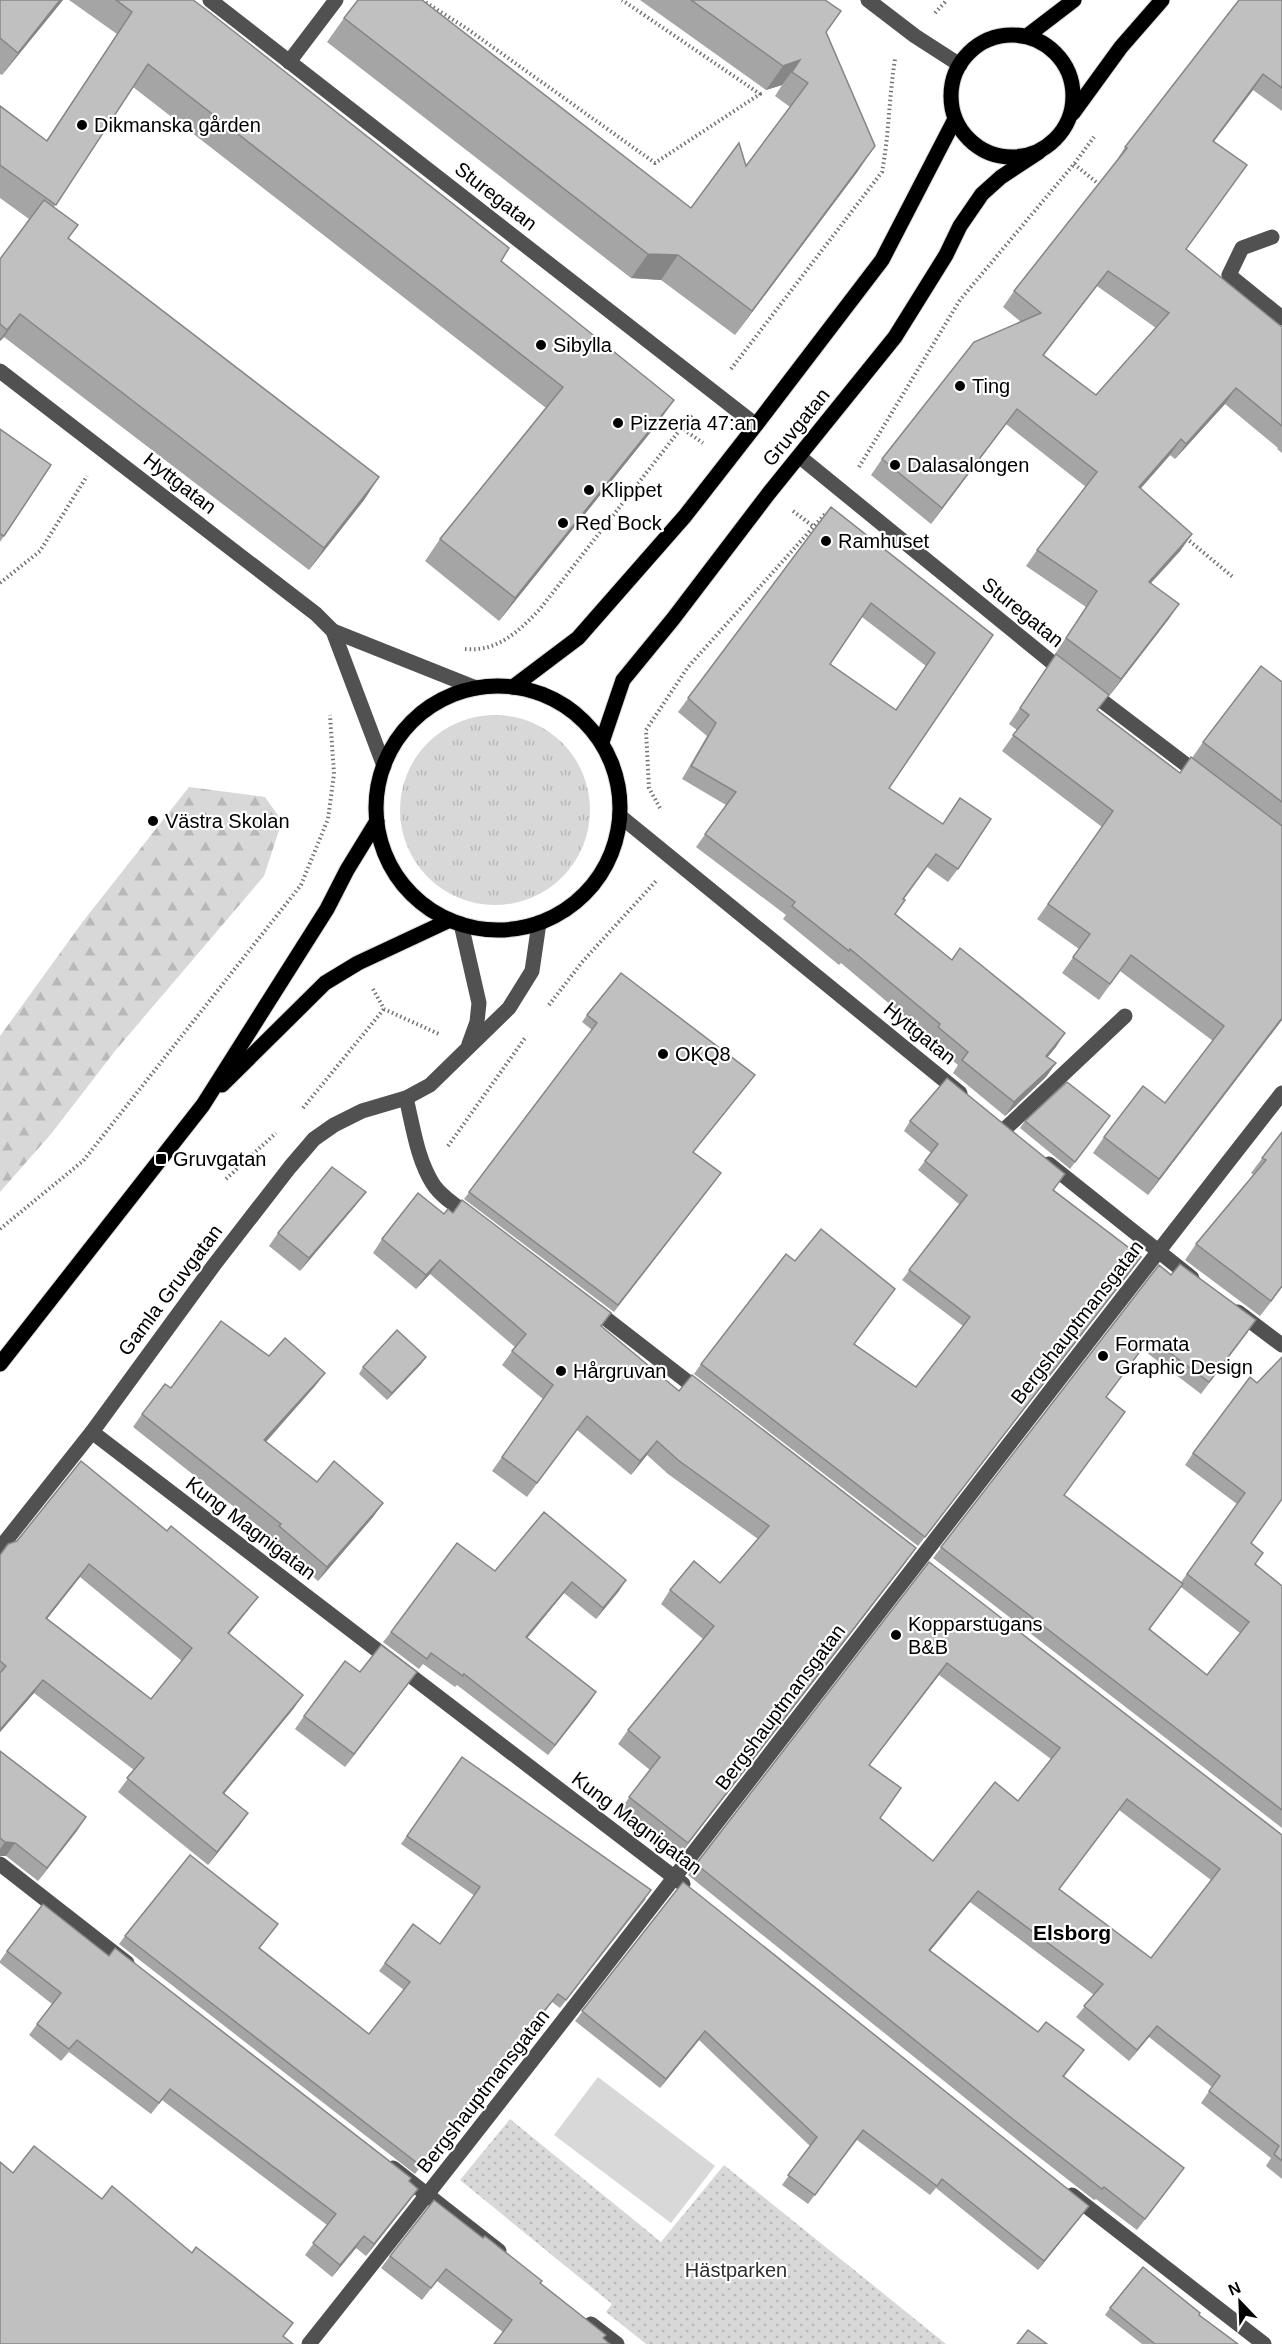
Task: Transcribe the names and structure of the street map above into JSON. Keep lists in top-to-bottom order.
{
  "streets": {
    "main road": ["Gruvgatan"],
    "street": [
      "Sturegatan",
      "Hyttgatan",
      "Gamla Gruvgatan",
      "Bergshauptmansgatan",
      "Kung Magnigatan"
    ]
  },
  "crossings": [
    ["Sturegatan", "Gruvgatan"],
    ["Gamla Gruvgatan", "Kung Magnigatan"],
    ["Bergshauptmansgatan", "Kung Magnigatan"]
  ],
  "districts": ["Elsborg"],
  "parks": ["Hästparken"],
  "places": {
    "other": [
      "Dikmanska gården",
      "Sibylla",
      "Ting",
      "Pizzeria 47:an",
      "Dalasalongen",
      "Klippet",
      "Red Bock",
      "Ramhuset",
      "Västra Skolan",
      "OKQ8",
      "Formata Graphic Design",
      "Hårgruvan",
      "Kopparstugans B&B"
    ],
    "transit": ["Gruvgatan"]
  },
  "north": "top left"
}
